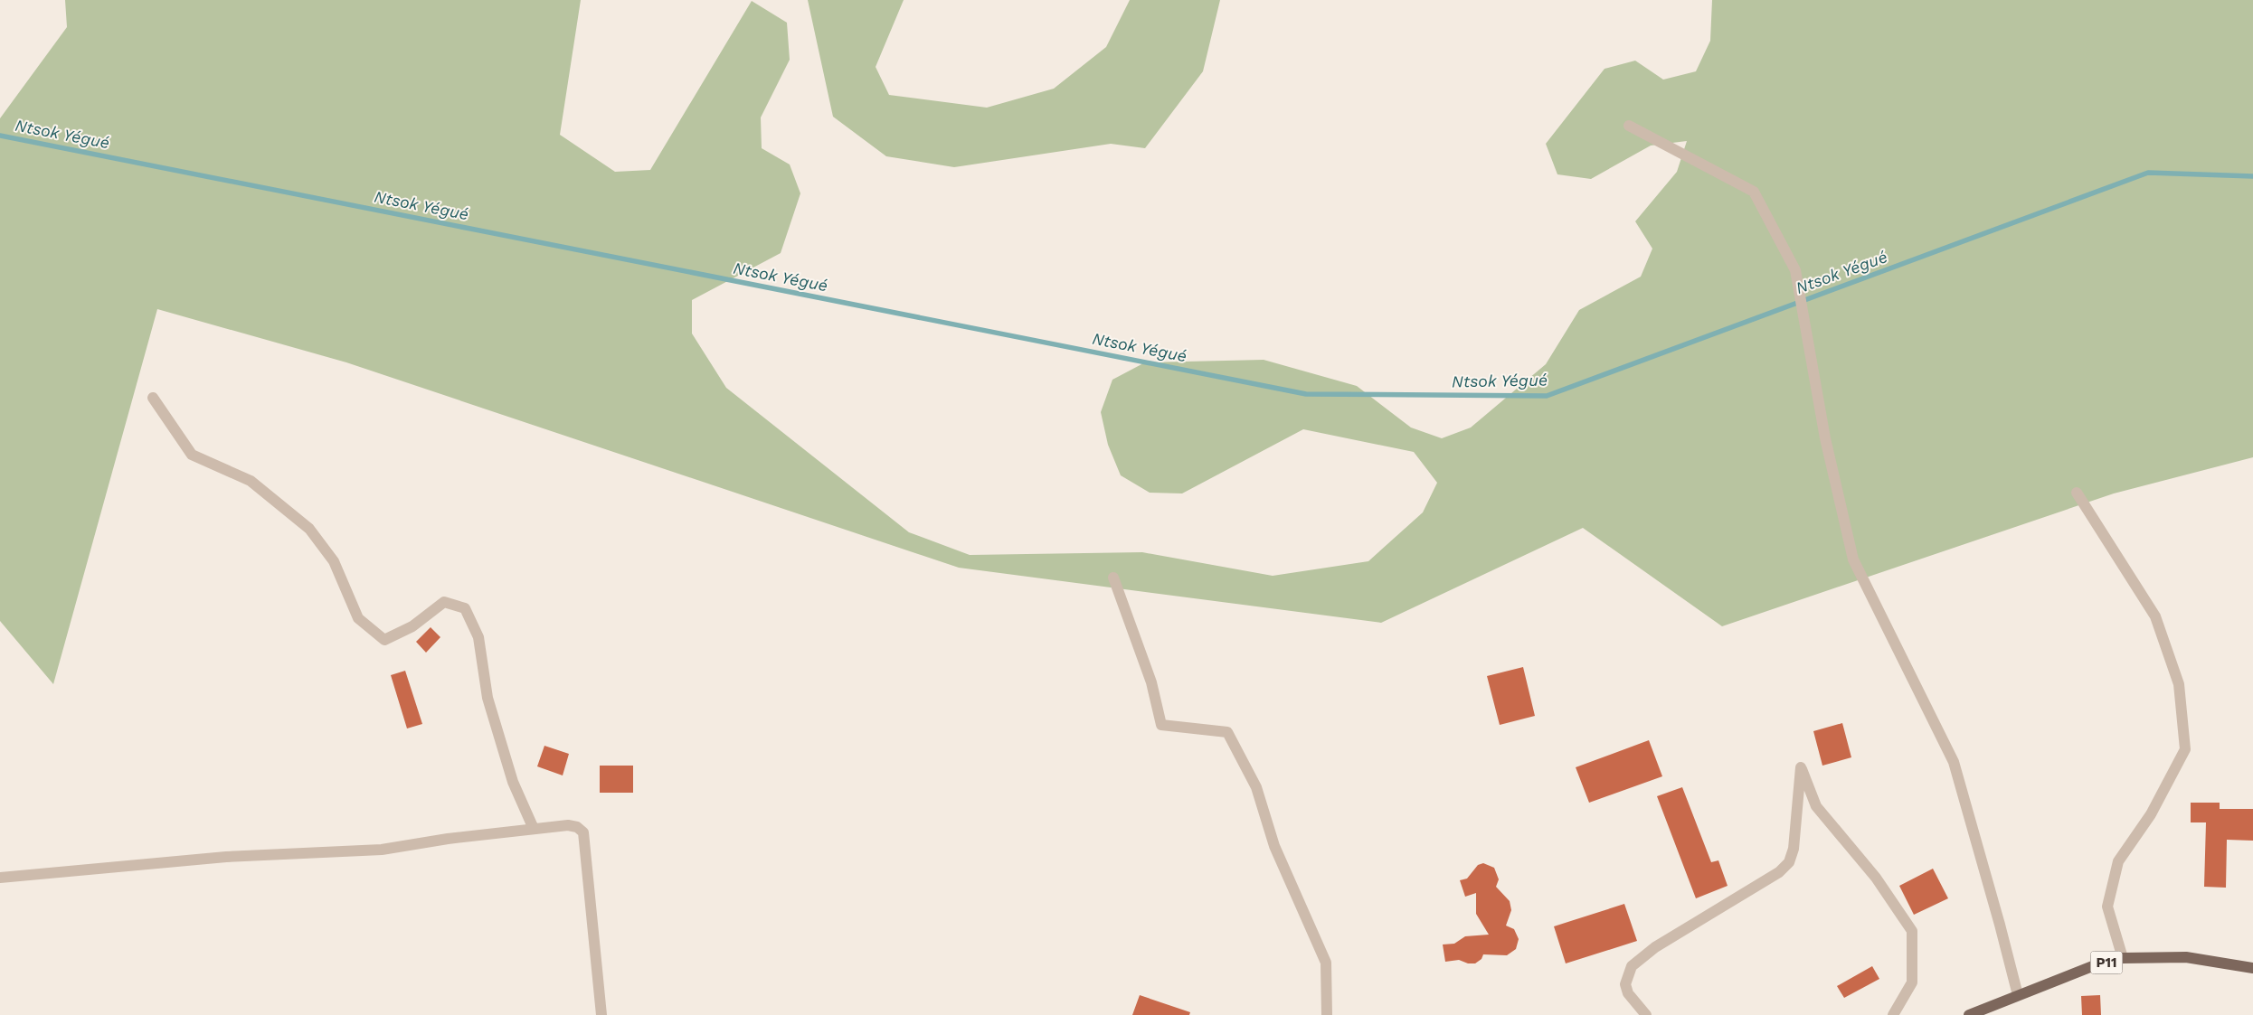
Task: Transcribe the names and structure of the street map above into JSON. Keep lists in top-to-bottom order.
{
  "streets": {
    "main road": ["P11"]
  },
  "water": ["Ntsok Yégué"]
}
